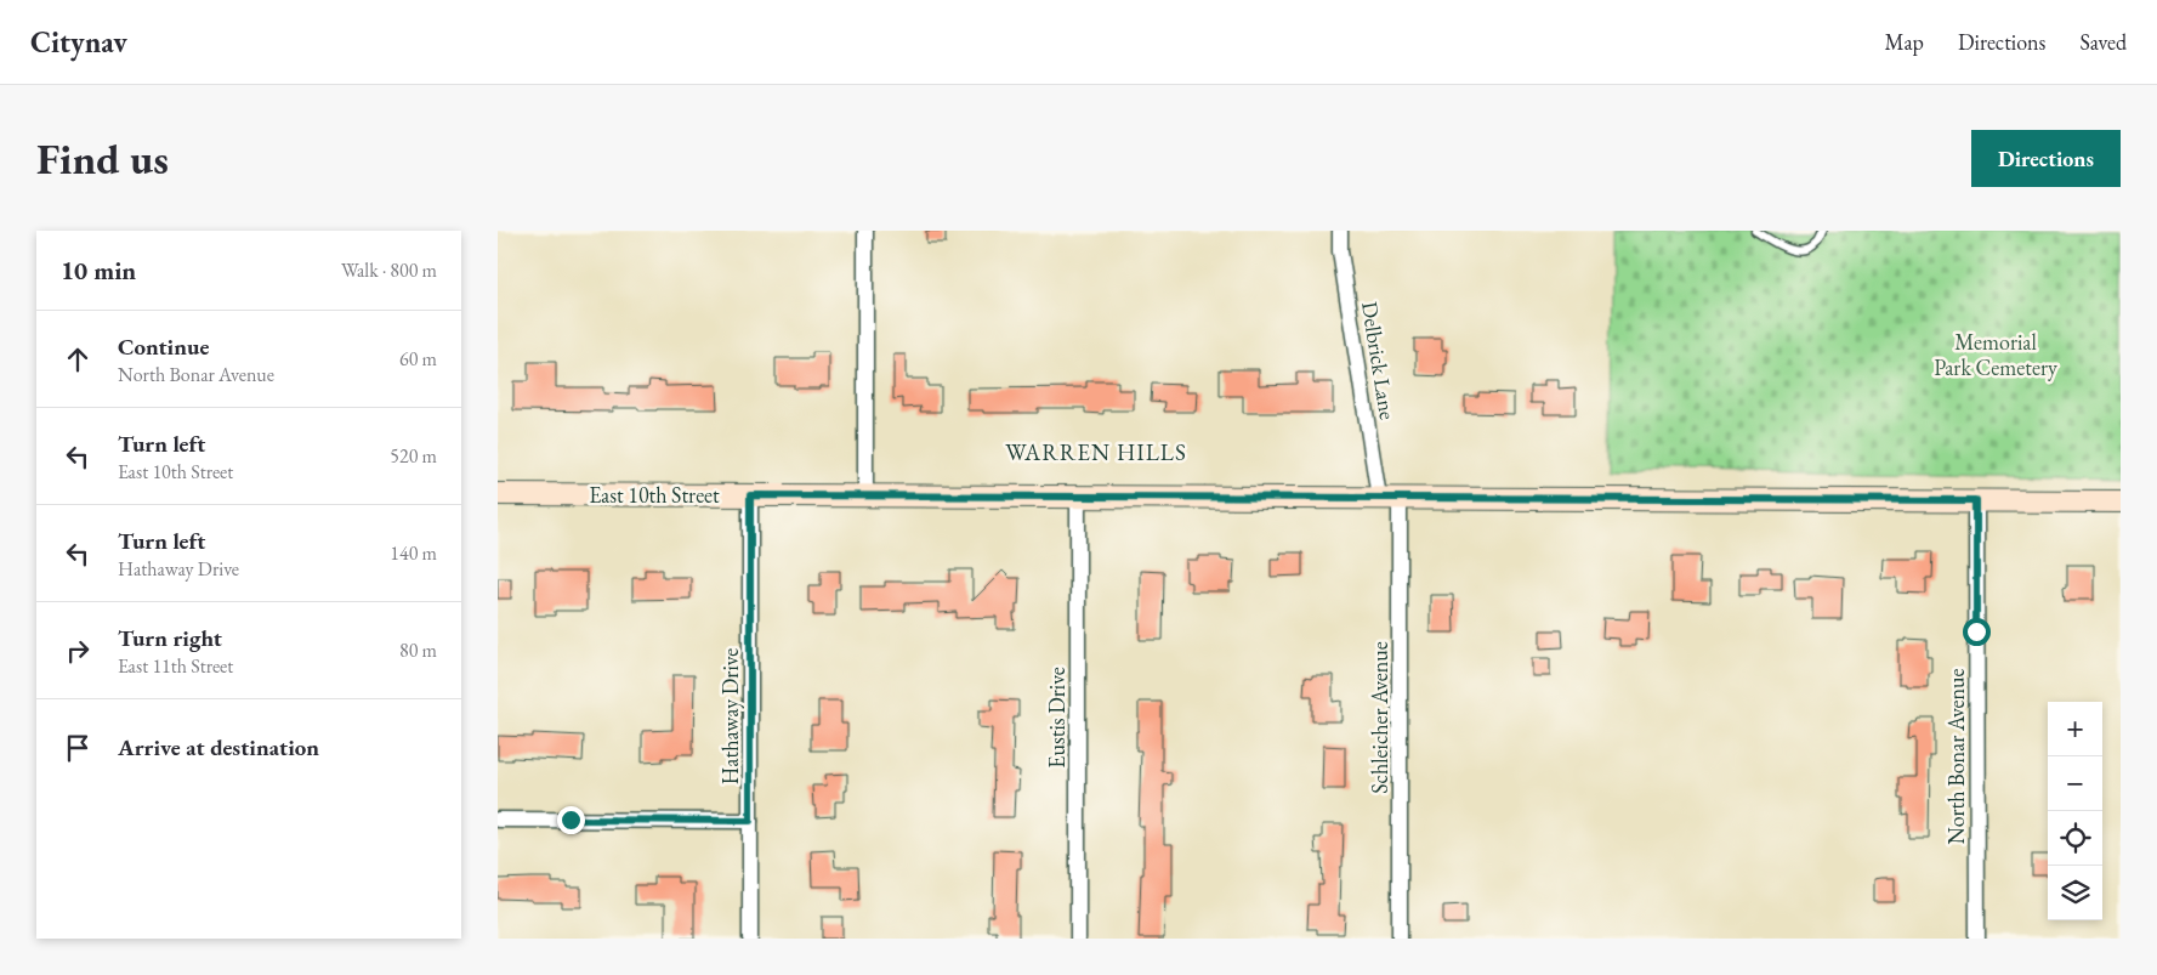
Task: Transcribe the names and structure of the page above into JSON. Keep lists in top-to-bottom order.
{
  "streets": {
    "main road": ["East 10th Street"],
    "street": [
      "Delbrick Lane",
      "Hathaway Drive",
      "Eustis Drive",
      "Schleicher Avenue",
      "North Bonar Avenue"
    ]
  },
  "crossings": [
    ["Delbrick Lane", "East 10th Street"],
    ["Delbrick Lane", "Schleicher Avenue"],
    ["East 10th Street", "Hathaway Drive"],
    ["East 10th Street", "Eustis Drive"],
    ["East 10th Street", "Schleicher Avenue"],
    ["East 10th Street", "North Bonar Avenue"]
  ],
  "districts": ["WARREN HILLS"],
  "parks": ["Memorial Park Cemetery"],
  "page": {
    "header": "Citynav",
    "nav": ["Map", "Directions", "Saved"],
    "buttons": "Directions",
    "title": "Find us",
    "heading": ["10 min", "Walk · 800 m"],
    "list": [
      ["Continue", "North Bonar Avenue", "60 m"],
      ["Turn left", "East 10th Street", "520 m"],
      ["Turn left", "Hathaway Drive", "140 m"],
      ["Turn right", "East 11th Street", "80 m"],
      "Arrive at destination"
    ],
    "map_buttons": ["+", "−"]
  }
}
